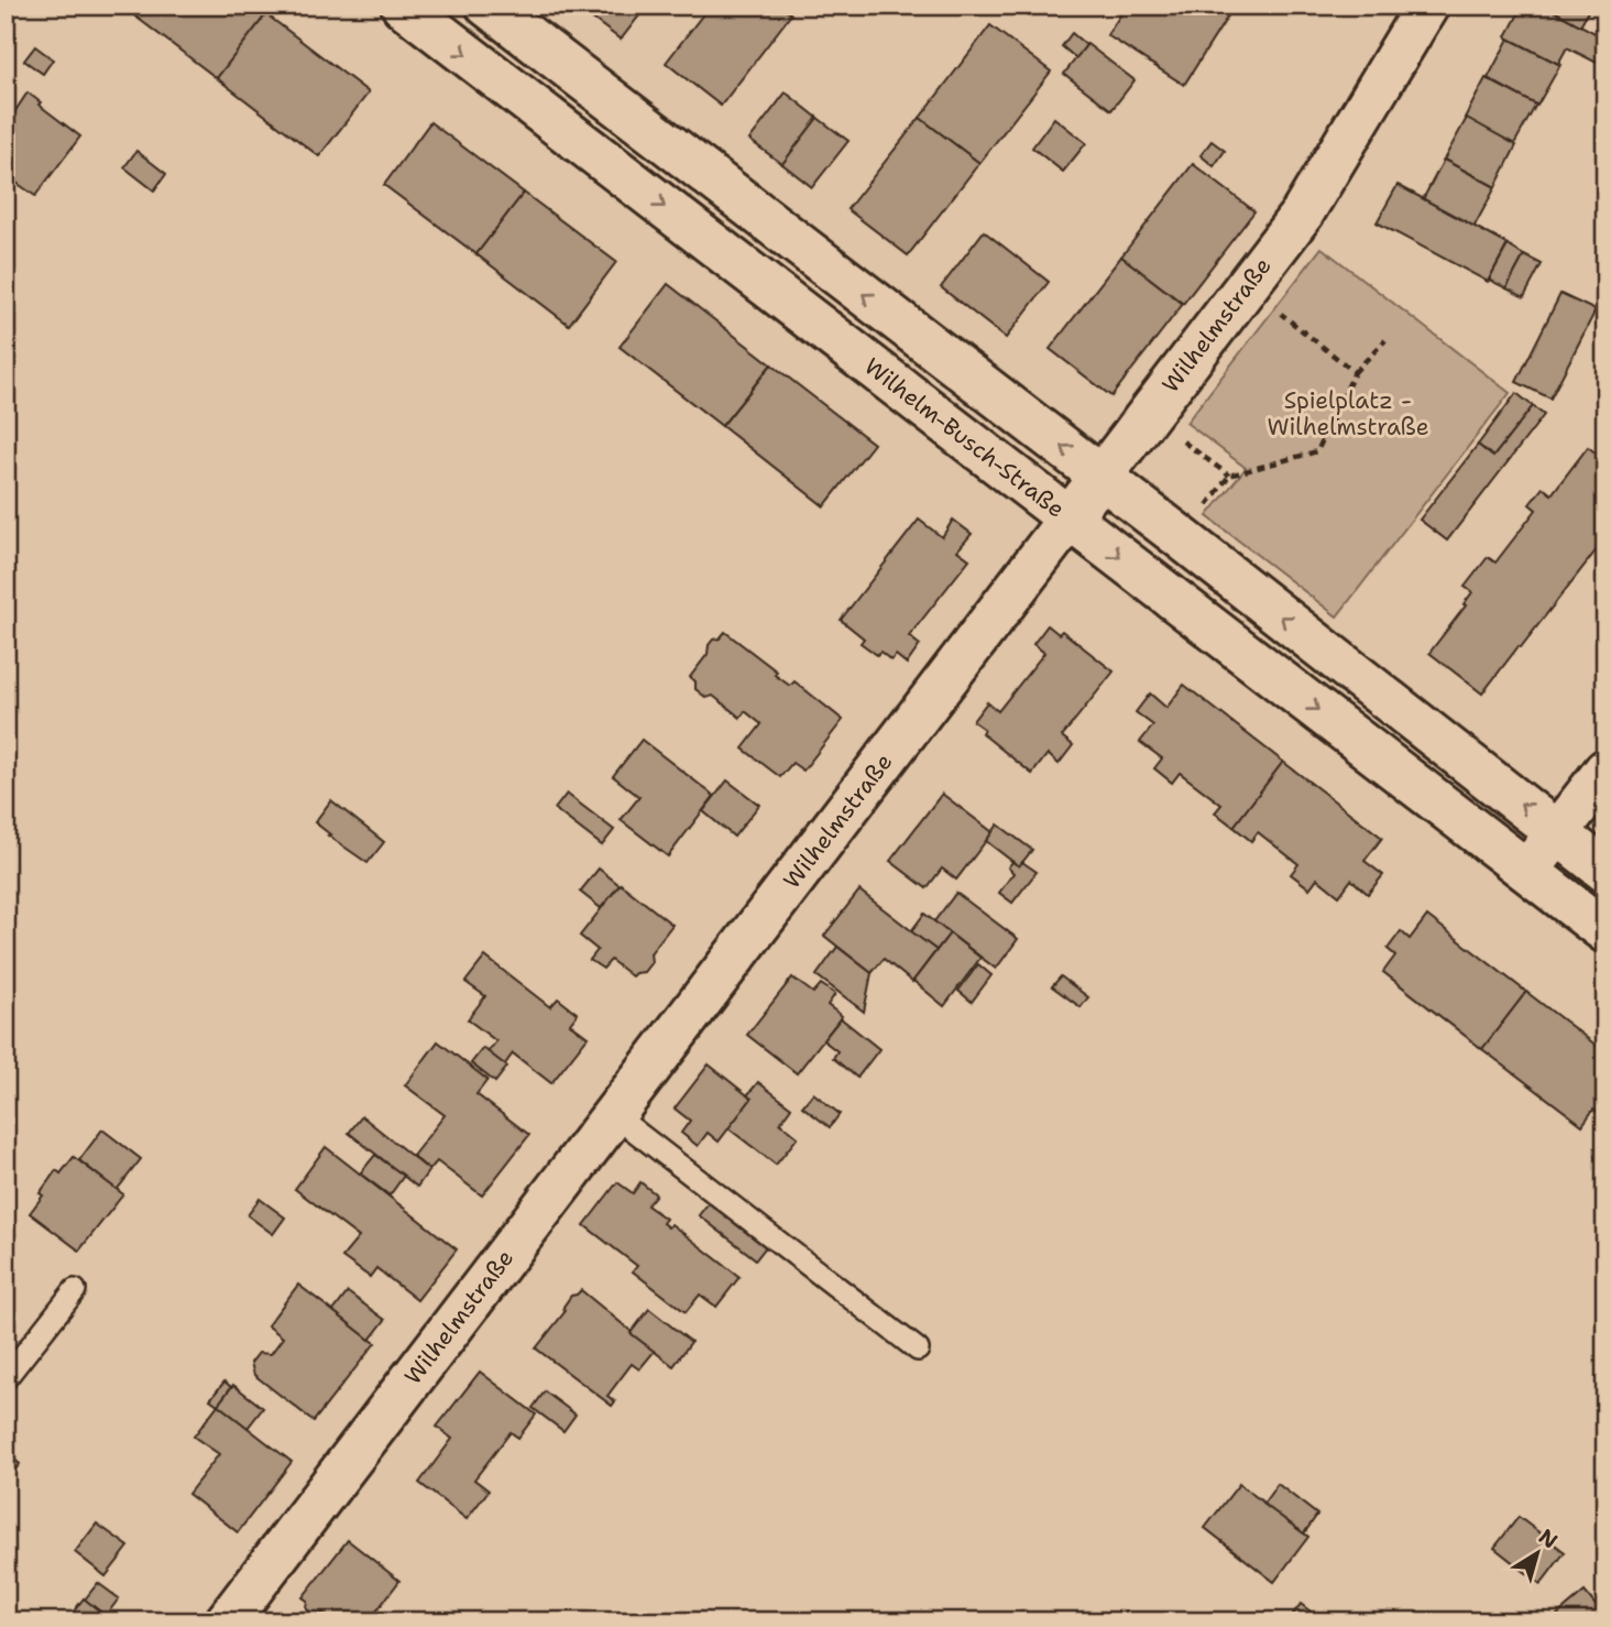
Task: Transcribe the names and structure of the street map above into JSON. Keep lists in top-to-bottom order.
{
  "streets": {
    "street": ["Wilhelmstraße", "Wilhelm-Busch-Straße"]
  },
  "crossings": [
    ["Wilhelmstraße", "Wilhelm-Busch-Straße"]
  ],
  "parks": ["Spielplatz - Wilhelmstraße"],
  "north": "top right"
}
